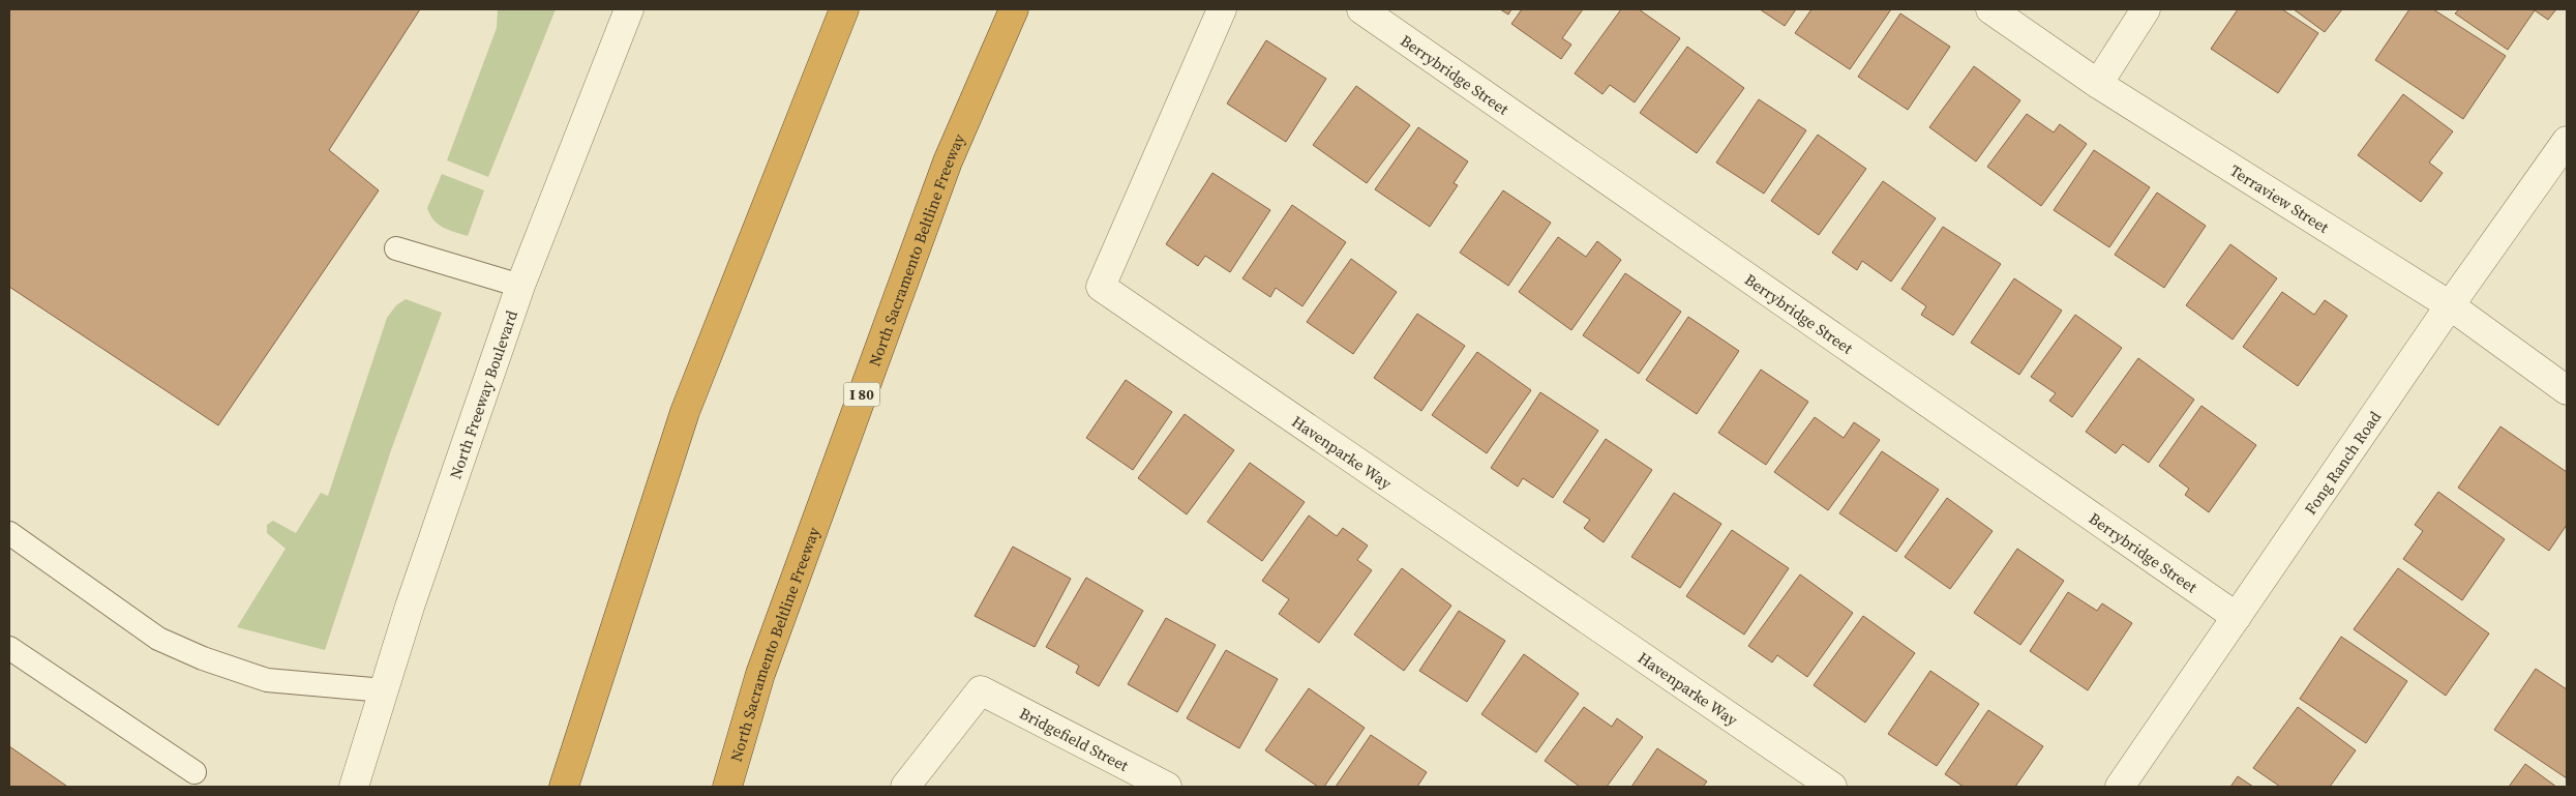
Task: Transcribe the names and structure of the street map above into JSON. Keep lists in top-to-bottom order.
{
  "streets": {
    "highway": ["North Sacramento Beltline Freeway", "I 80"],
    "street": [
      "Berrybridge Street",
      "Terraview Street",
      "North Freeway Boulevard",
      "Havenparke Way",
      "Fong Ranch Road",
      "Bridgefield Street"
    ]
  },
  "crossings": [
    ["Berrybridge Street", "Fong Ranch Road"],
    ["Terraview Street", "Fong Ranch Road"]
  ]
}
